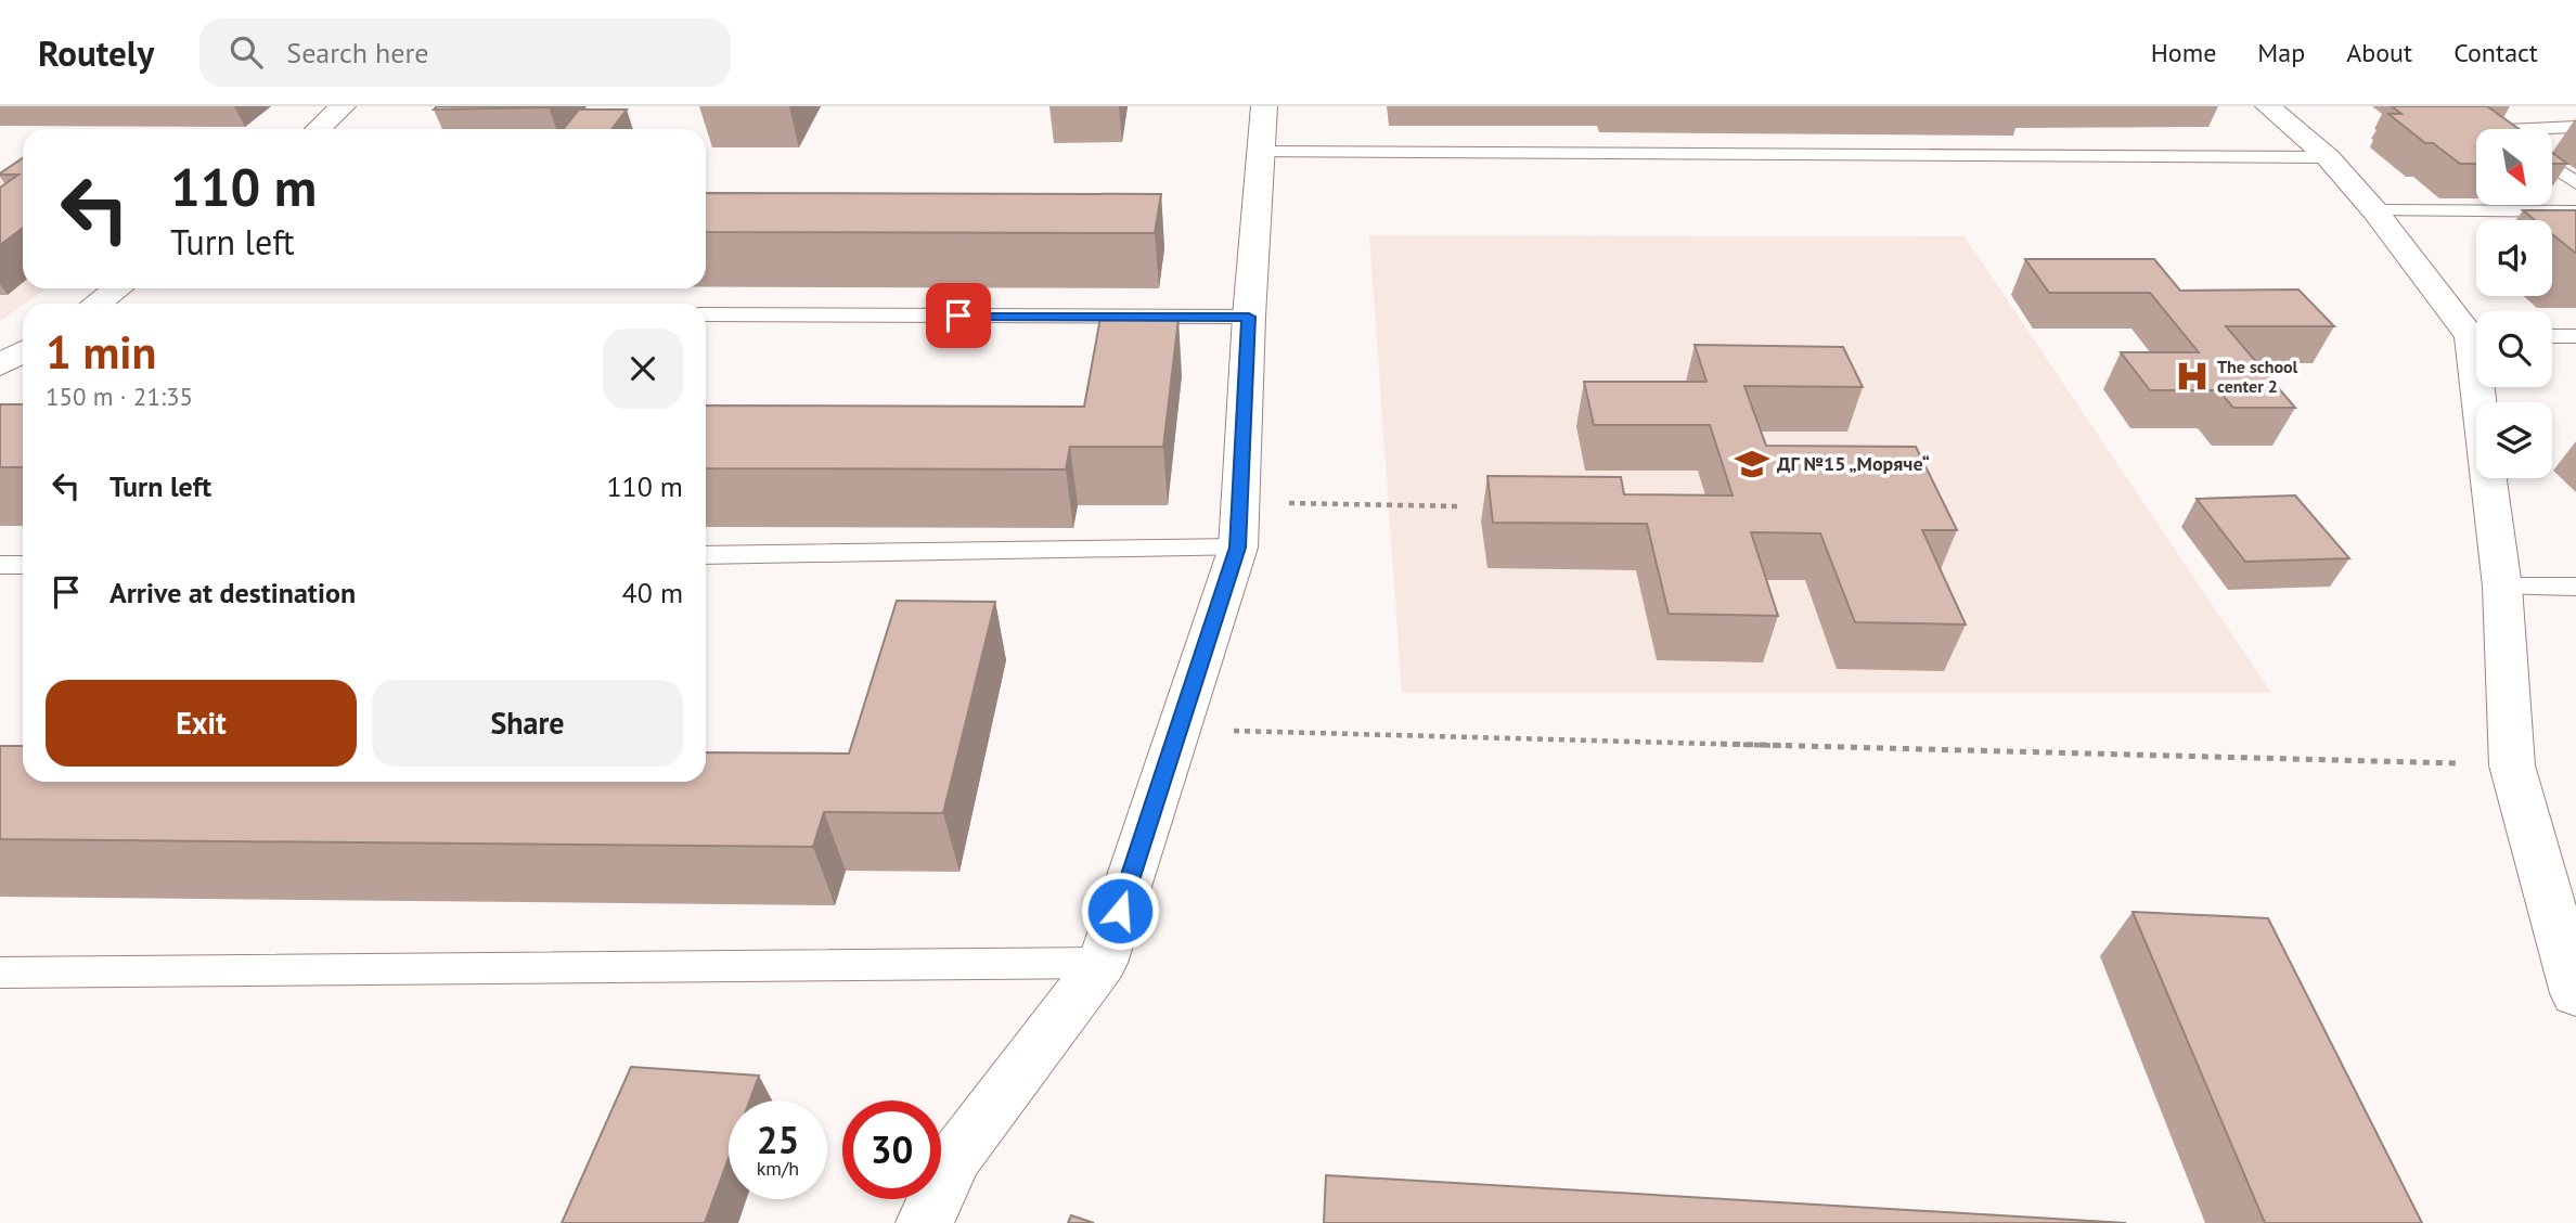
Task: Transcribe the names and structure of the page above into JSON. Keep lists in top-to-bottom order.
{
  "places": {
    "hospital": ["The school center 2"],
    "school or university": ["ДГ №15 „Моряче“"]
  },
  "north": "bottom right",
  "page": {
    "header": "Routely",
    "search": "Search here",
    "nav": [
      "Home",
      "Map",
      "About",
      "Contact"
    ],
    "turn": ["110 m", "Turn left"],
    "heading": ["1 min", "150 m · 21:35"],
    "list": [
      {
        "name": "Turn left",
        "value": "110 m"
      },
      {
        "name": "Arrive at destination",
        "value": "40 m"
      }
    ],
    "buttons": ["Exit", "Share"],
    "speed": "25 km/h",
    "limit": "30"
  }
}
